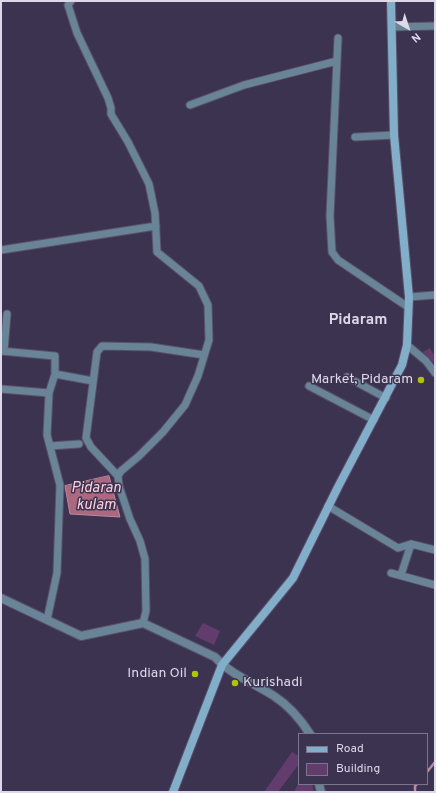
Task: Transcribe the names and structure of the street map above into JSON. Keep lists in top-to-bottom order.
{
  "districts": ["Pidaram"],
  "water": ["Pidaran kulam"],
  "places": ["Market, Pidaram", "Indian Oil", "Kurishadi"],
  "legend": ["Road", "Building"],
  "north": "bottom right"
}
